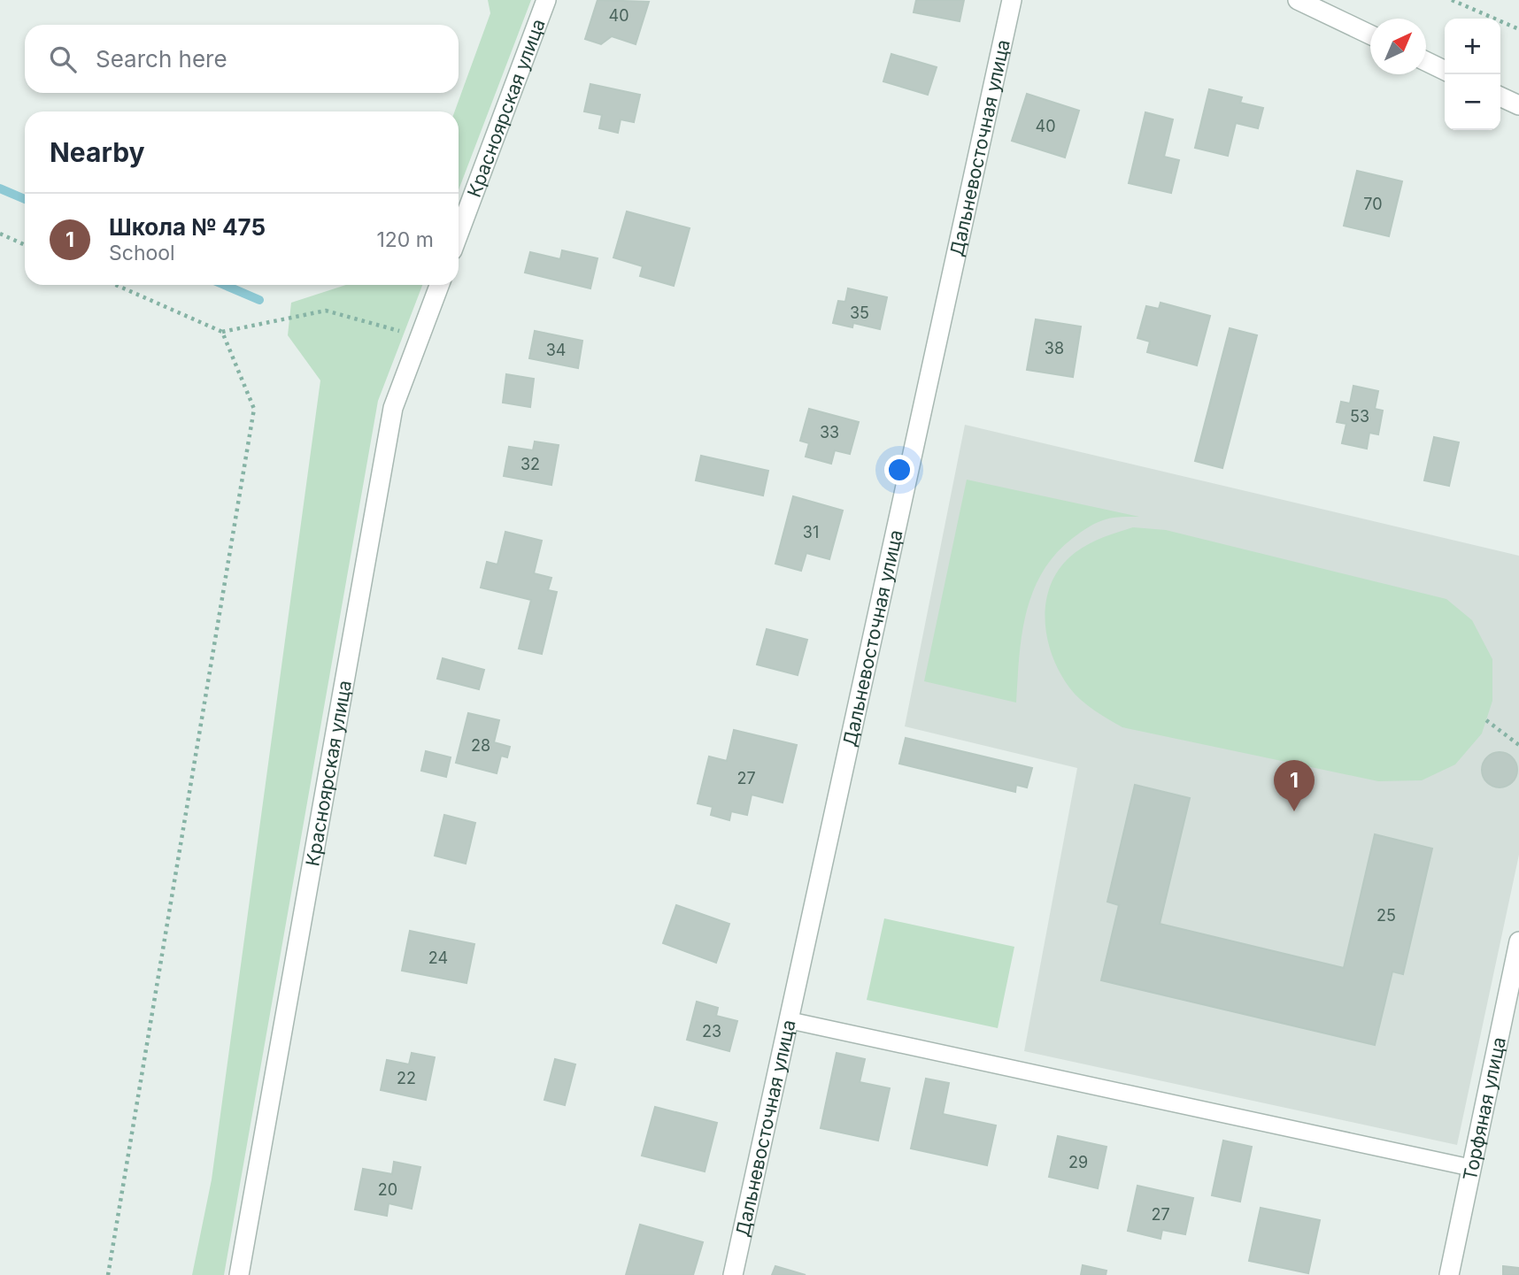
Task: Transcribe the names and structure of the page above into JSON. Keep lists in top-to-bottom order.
{
  "streets": {
    "street": ["Красноярская улица", "Дальневосточная улица", "Торфяная улица"]
  },
  "house_numbers": [
    "40",
    "40",
    "70",
    "35",
    "38",
    "34",
    "53",
    "33",
    "32",
    "31",
    "28",
    "27",
    "25",
    "24",
    "23",
    "22",
    "29",
    "20",
    "27"
  ],
  "north": "top right",
  "page": {
    "map_buttons": ["+", "−"],
    "search": "Search here",
    "heading": "Nearby",
    "list": [
      {
        "mark": "1",
        "name": "Школа № 475",
        "note": "School",
        "value": "120 m"
      }
    ],
    "pins": "1"
  }
}
